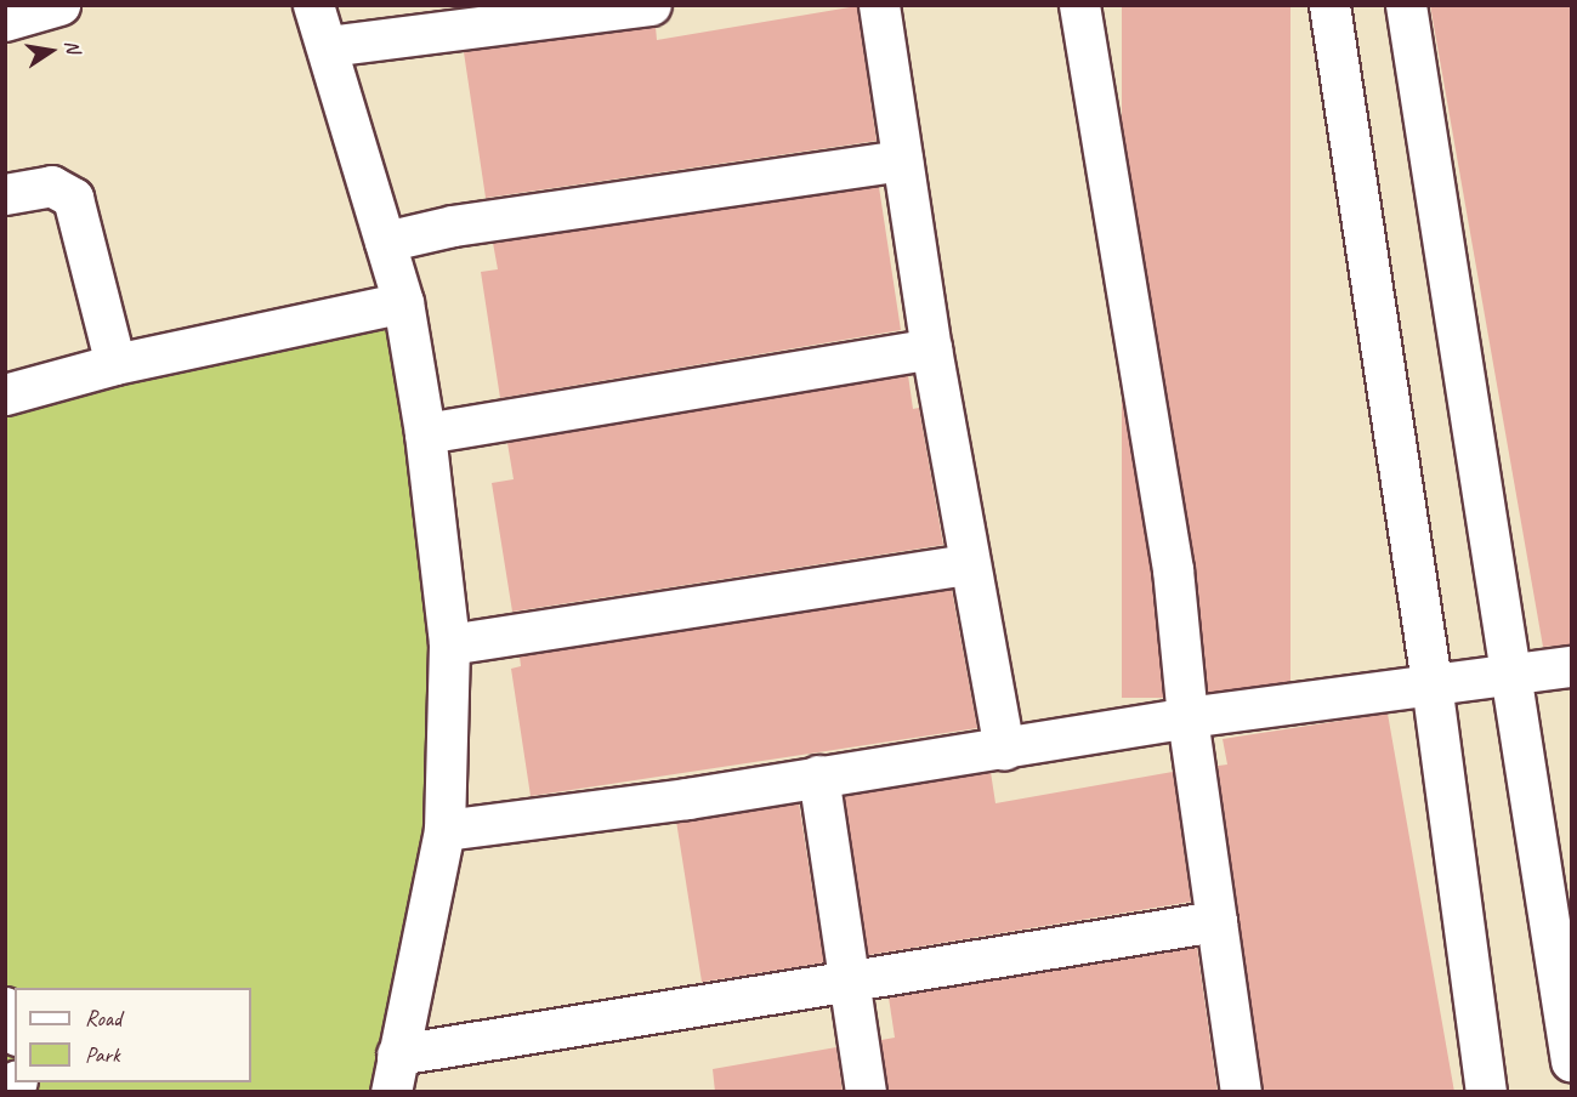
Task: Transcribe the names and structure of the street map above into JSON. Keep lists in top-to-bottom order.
{
  "legend": ["Road", "Park"],
  "north": "right"
}
